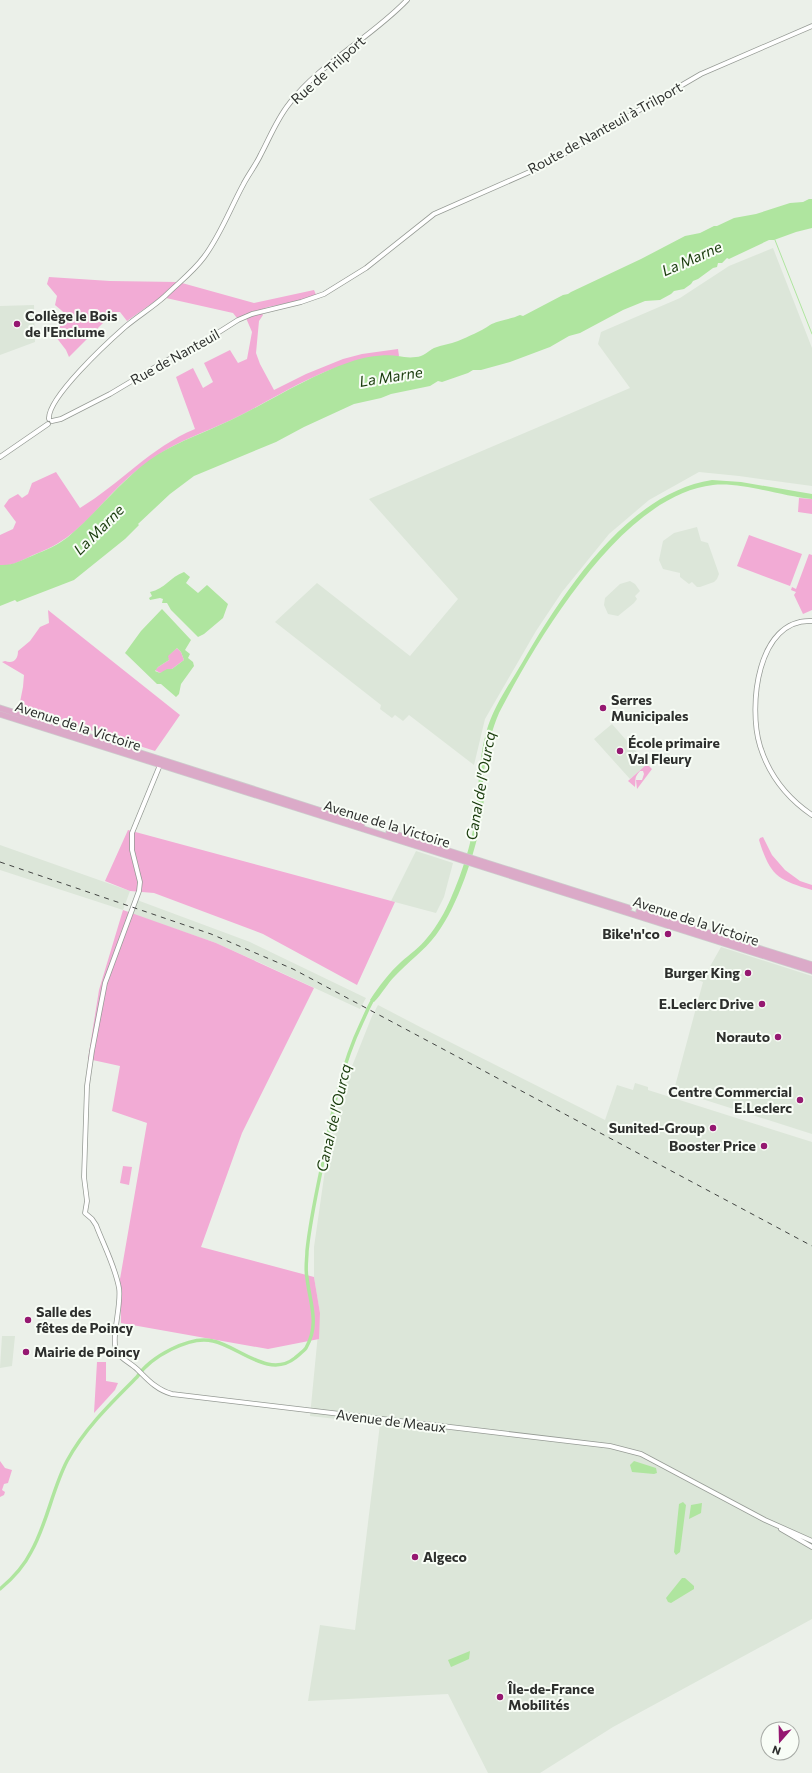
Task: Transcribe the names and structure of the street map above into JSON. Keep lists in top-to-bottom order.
{
  "streets": {
    "main road": ["Avenue de la Victoire"],
    "street": [
      "Rue de Trilport",
      "Route de Nanteuil à Trilport",
      "Rue de Nanteuil",
      "Avenue de Meaux"
    ]
  },
  "crossings": [
    ["Rue de Trilport", "Rue de Nanteuil"],
    ["Route de Nanteuil à Trilport", "Rue de Nanteuil"],
    ["Avenue de la Victoire", "Avenue de Meaux"]
  ],
  "water": ["La Marne", "Canal de l'Ourcq"],
  "places": [
    "Collège le Bois de l'Enclume",
    "Serres Municipales",
    "École primaire Val Fleury",
    "Bike'n'co",
    "Burger King",
    "E.Leclerc Drive",
    "Norauto",
    "Centre Commercial E.Leclerc",
    "Sunited-Group",
    "Booster Price",
    "Salle des fêtes de Poincy",
    "Mairie de Poincy",
    "Algeco",
    "Île-de-France Mobilités"
  ],
  "north": "bottom"
}
